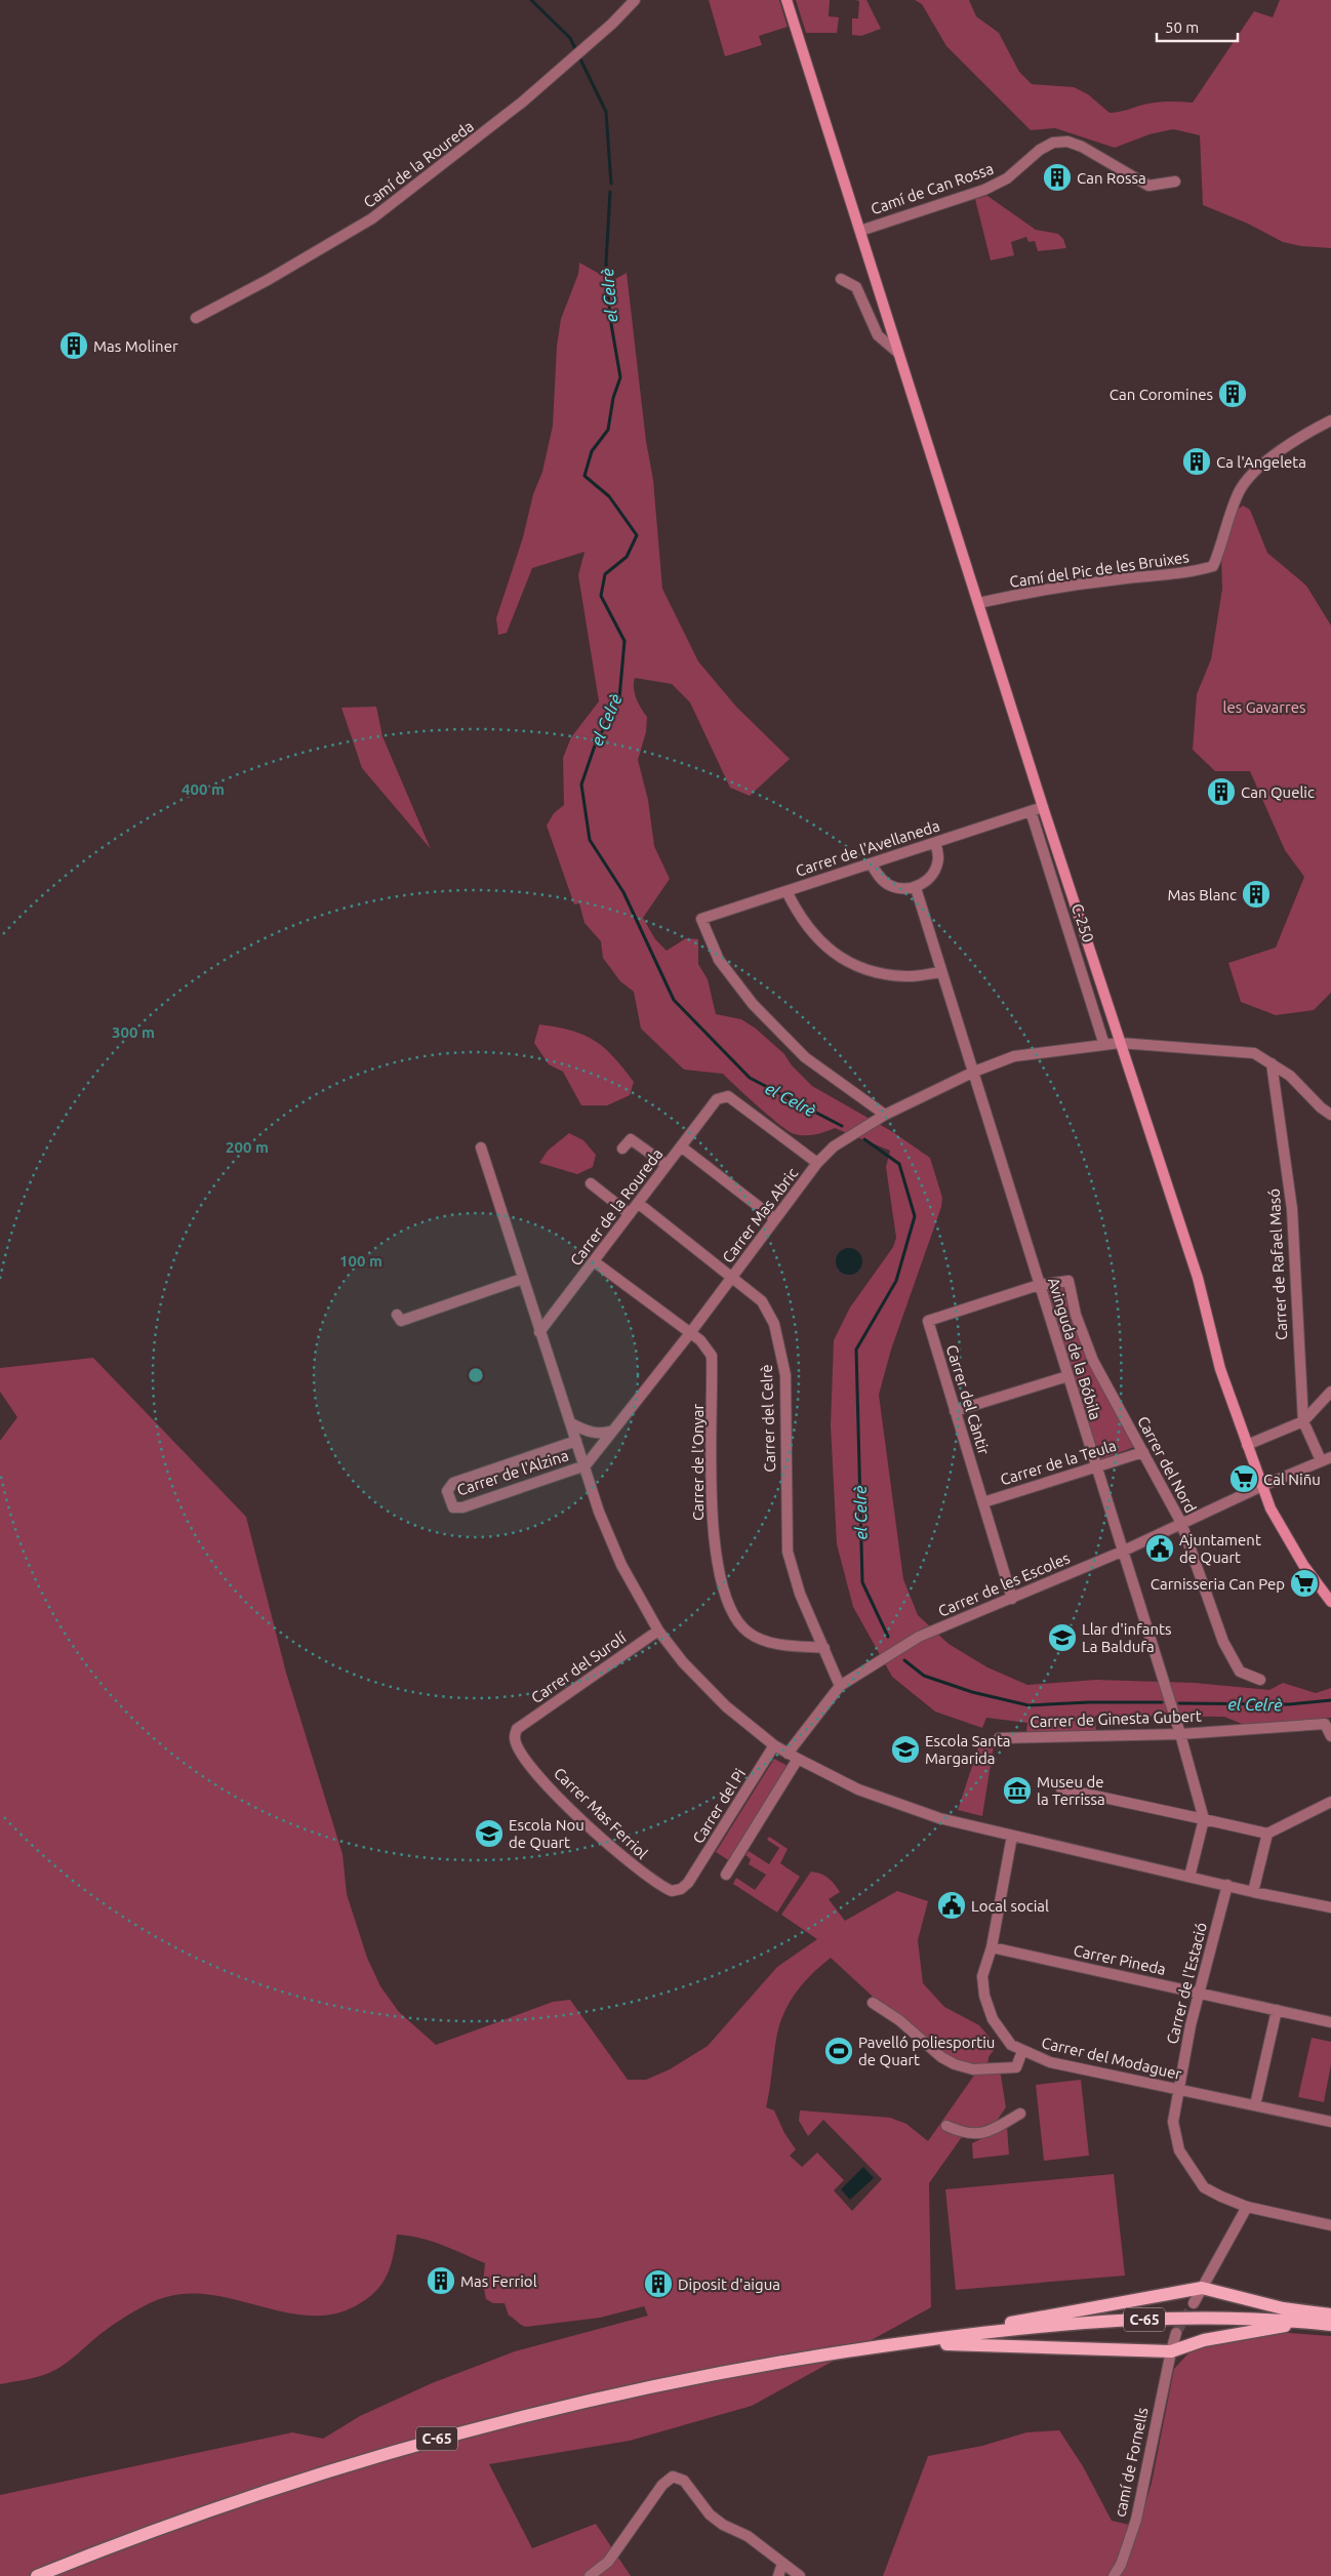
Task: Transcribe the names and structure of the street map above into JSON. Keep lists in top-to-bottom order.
{
  "streets": {
    "main road": ["C-250", "C-65"],
    "street": [
      "Camí de la Roureda",
      "Camí de Can Rossa",
      "Camí del Pic de les Bruixes",
      "Carrer de l'Avellaneda",
      "Carrer de la Roureda",
      "Carrer Mas Abric",
      "Carrer de Rafael Masó",
      "Avinguda de la Bóbila",
      "Carrer del Càntir",
      "Carrer del Celrè",
      "Carrer de l'Onyar",
      "Carrer de la Teula",
      "Carrer del Nord",
      "Carrer de l'Alzina",
      "Carrer de les Escoles",
      "Carrer del Surolí",
      "Carrer de Ginesta Gubert",
      "Carrer del Pi",
      "Carrer Mas Ferriol",
      "Carrer Pineda",
      "Carrer de l'Estació",
      "Carrer del Modaguer",
      "camí de Fornells"
    ]
  },
  "crossings": [
    ["Camí de Can Rossa", "C-250"],
    ["Camí del Pic de les Bruixes", "C-250"],
    ["Carrer de l'Avellaneda", "C-250"],
    ["Carrer de l'Avellaneda", "Carrer Mas Abric"],
    ["C-250", "Carrer Mas Abric"],
    ["C-250", "Carrer de les Escoles"],
    ["Carrer de la Roureda", "Carrer Mas Abric"],
    ["Carrer de la Roureda", "Carrer del Celrè"],
    ["Carrer de la Roureda", "Carrer de l'Onyar"],
    ["Carrer Mas Abric", "Carrer de Rafael Masó"],
    ["Carrer Mas Abric", "Avinguda de la Bóbila"],
    ["Carrer Mas Abric", "Carrer del Celrè"],
    ["Carrer Mas Abric", "Carrer de l'Onyar"],
    ["Carrer Mas Abric", "Carrer de l'Alzina"],
    ["Carrer de Rafael Masó", "Carrer de les Escoles"],
    ["Avinguda de la Bóbila", "Carrer del Càntir"],
    ["Avinguda de la Bóbila", "Carrer de la Teula"],
    ["Avinguda de la Bóbila", "Carrer del Nord"],
    ["Avinguda de la Bóbila", "Carrer de les Escoles"],
    ["Avinguda de la Bóbila", "Carrer de Ginesta Gubert"],
    ["Carrer del Càntir", "Carrer de la Teula"],
    ["Carrer del Càntir", "Carrer del Nord"],
    ["Carrer del Càntir", "Carrer de les Escoles"],
    ["Carrer del Celrè", "Carrer de l'Onyar"],
    ["Carrer del Celrè", "Carrer de les Escoles"],
    ["Carrer de la Teula", "Carrer del Nord"],
    ["Carrer del Nord", "Carrer de les Escoles"],
    ["Carrer del Surolí", "Carrer Mas Ferriol"],
    ["Carrer del Pi", "Carrer Mas Ferriol"],
    ["Carrer Pineda", "Carrer de l'Estació"],
    ["Carrer Pineda", "Carrer del Modaguer"],
    ["Carrer de l'Estació", "Carrer del Modaguer"]
  ],
  "water": ["el Celrè"],
  "parks": ["les Gavarres"],
  "places": {
    "building": [
      "Can Rossa",
      "Mas Moliner",
      "Can Coromines",
      "Ca l'Angeleta",
      "Can Quelic",
      "Mas Blanc",
      "Mas Ferriol",
      "Diposit d'aigua"
    ],
    "supermarket": ["Cal Niñu", "Carnisseria Can Pep"],
    "public building": ["Ajuntament de Quart", "Local social"],
    "school or university": ["Llar d'infants La Baldufa", "Escola Santa Margarida", "Escola Nou de Quart"],
    "museum": ["Museu de la Terrissa"],
    "sports": ["Pavelló poliesportiu de Quart"]
  },
  "scale_bar": "50 m",
  "rings": [
    "400 m",
    "300 m",
    "200 m",
    "100 m"
  ]
}
